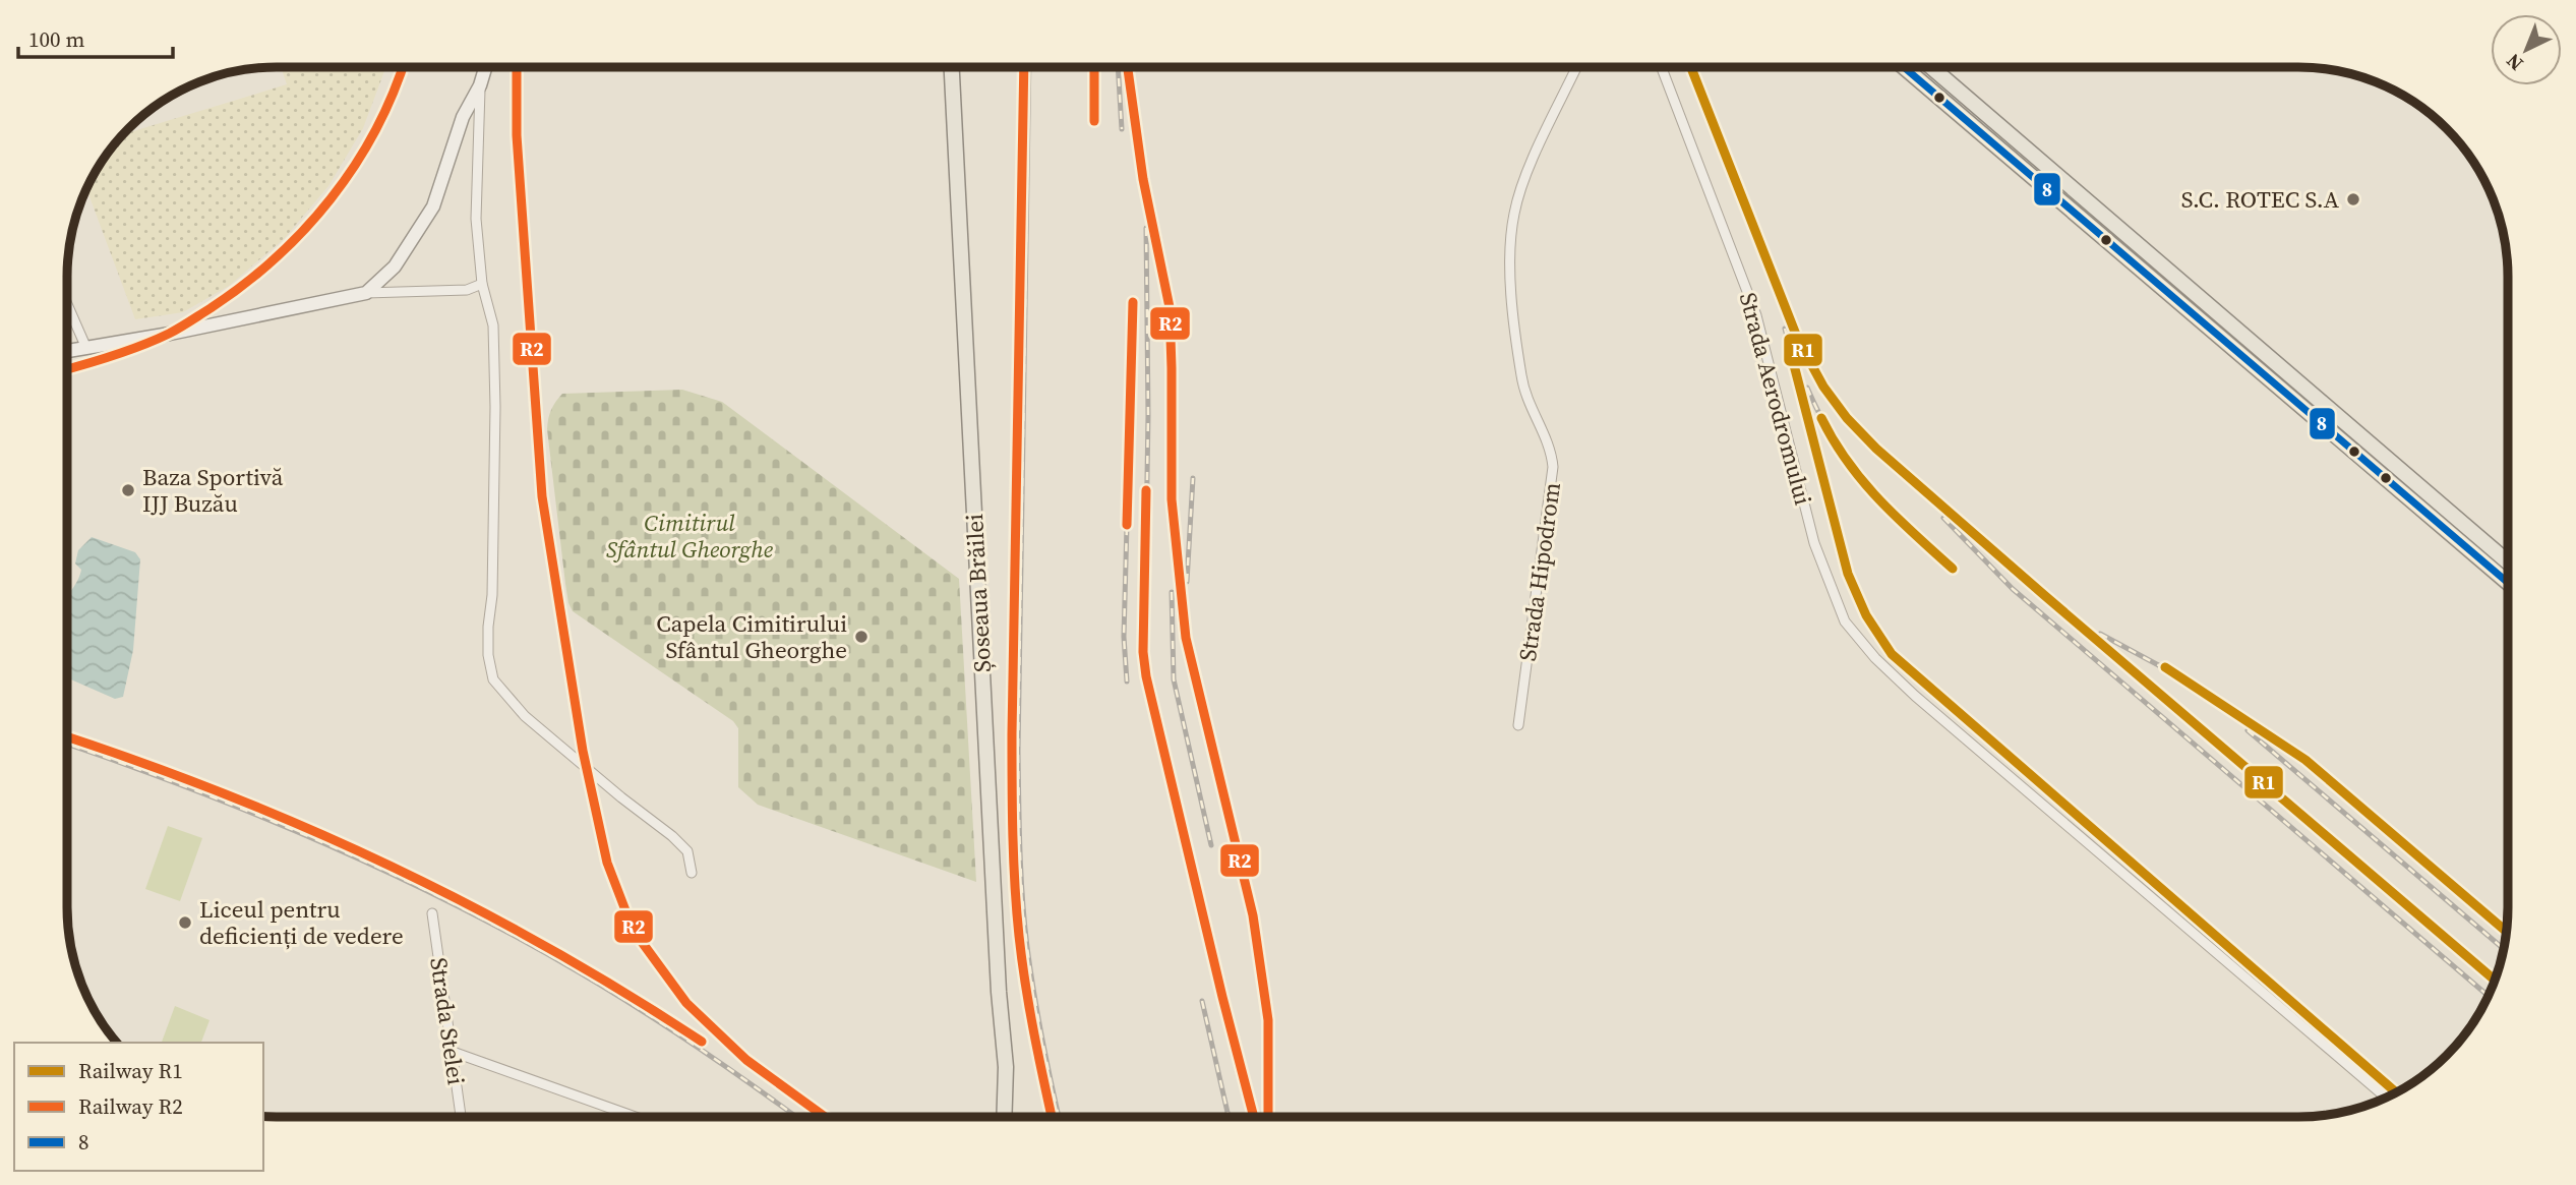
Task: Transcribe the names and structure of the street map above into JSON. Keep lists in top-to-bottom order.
{
  "streets": {
    "main road": ["Șoseaua Brăilei"],
    "street": ["Strada Aerodromului", "Strada Hipodrom", "Strada Stelei"]
  },
  "parks": ["Cimitirul Sfântul Gheorghe"],
  "places": [
    "S.C. ROTEC S.A",
    "Baza Sportivă IJJ Buzău",
    "Capela Cimitirului Sfântul Gheorghe",
    "Liceul pentru deficienți de vedere"
  ],
  "lines": ["transit line 8", "rail line R1", "rail line R2"],
  "legend": ["Railway R1", "Railway R2", "8"],
  "scale_bar": "100 m",
  "north": "bottom left"
}
